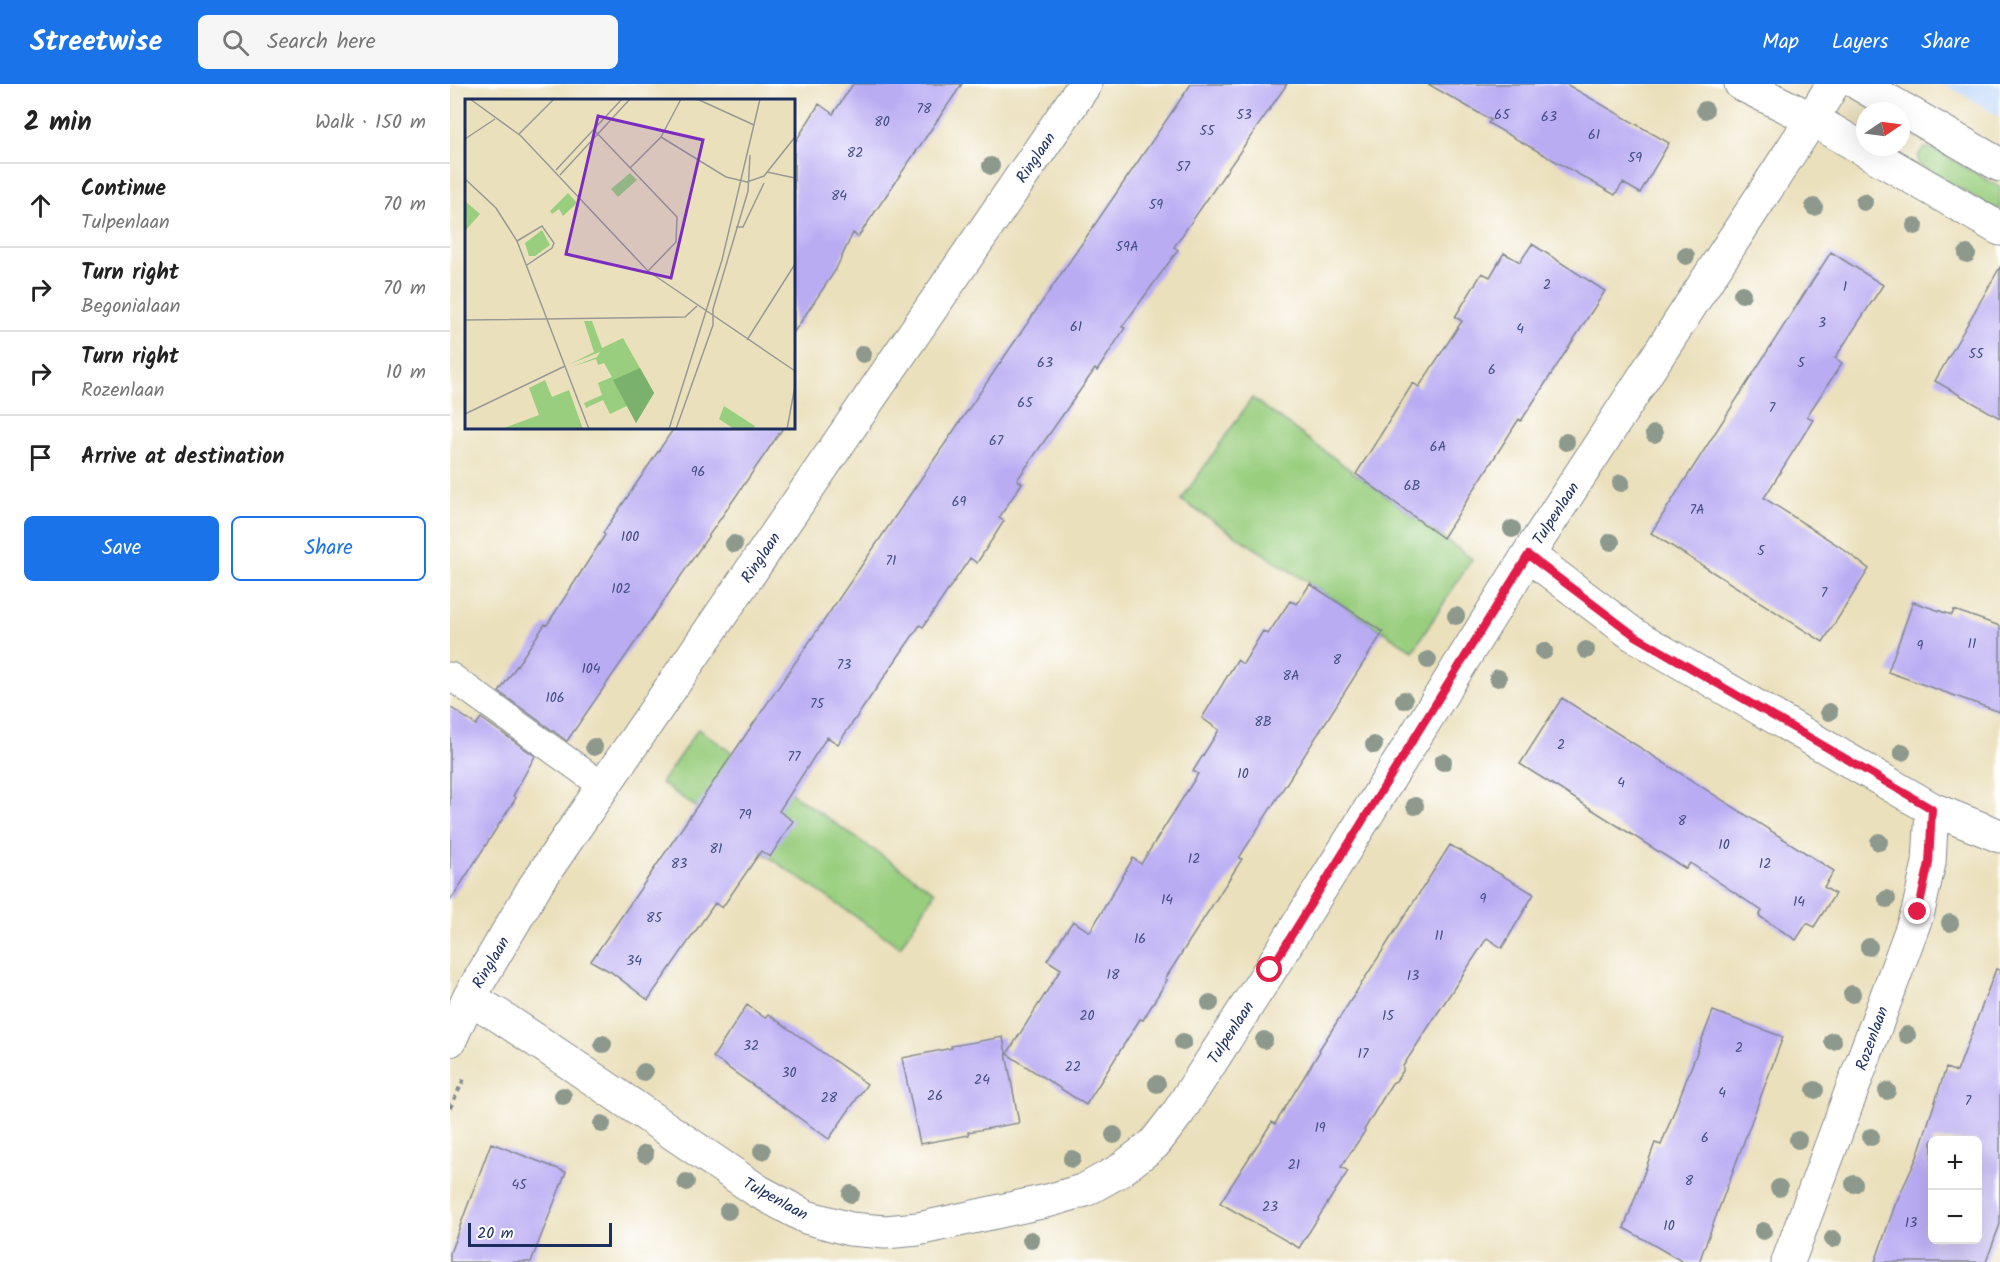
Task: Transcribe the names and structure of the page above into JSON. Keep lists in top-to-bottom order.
{
  "streets": {
    "street": ["Ringlaan", "Tulpenlaan", "Rozenlaan"]
  },
  "crossings": [
    ["Ringlaan", "Tulpenlaan"]
  ],
  "house_numbers": [
    "78",
    "53",
    "65",
    "63",
    "80",
    "55",
    "61",
    "82",
    "59",
    "57",
    "84",
    "59",
    "59A",
    "2",
    "1",
    "3",
    "61",
    "4",
    "55",
    "63",
    "5",
    "6",
    "65",
    "7",
    "67",
    "6A",
    "96",
    "6B",
    "69",
    "7A",
    "100",
    "5",
    "71",
    "102",
    "7",
    "11",
    "9",
    "8",
    "73",
    "104",
    "8A",
    "106",
    "75",
    "8B",
    "2",
    "77",
    "10",
    "4",
    "79",
    "8",
    "10",
    "81",
    "12",
    "83",
    "12",
    "9",
    "14",
    "14",
    "85",
    "11",
    "16",
    "34",
    "18",
    "13",
    "20",
    "15",
    "32",
    "2",
    "17",
    "22",
    "30",
    "24",
    "4",
    "26",
    "28",
    "7",
    "19",
    "6",
    "21",
    "8",
    "45",
    "23",
    "13",
    "10"
  ],
  "scale_bar": "20 m",
  "north": "right",
  "page": {
    "header": "Streetwise",
    "search": "Search here",
    "nav": ["Map", "Layers", "Share"],
    "heading": ["2 min", "Walk · 150 m"],
    "list": [
      ["Continue", "Tulpenlaan", "70 m"],
      ["Turn right", "Begonialaan", "70 m"],
      ["Turn right", "Rozenlaan", "10 m"],
      "Arrive at destination"
    ],
    "buttons": ["Save", "Share"],
    "map_buttons": ["+", "−"],
    "scale": "20 m"
  }
}
